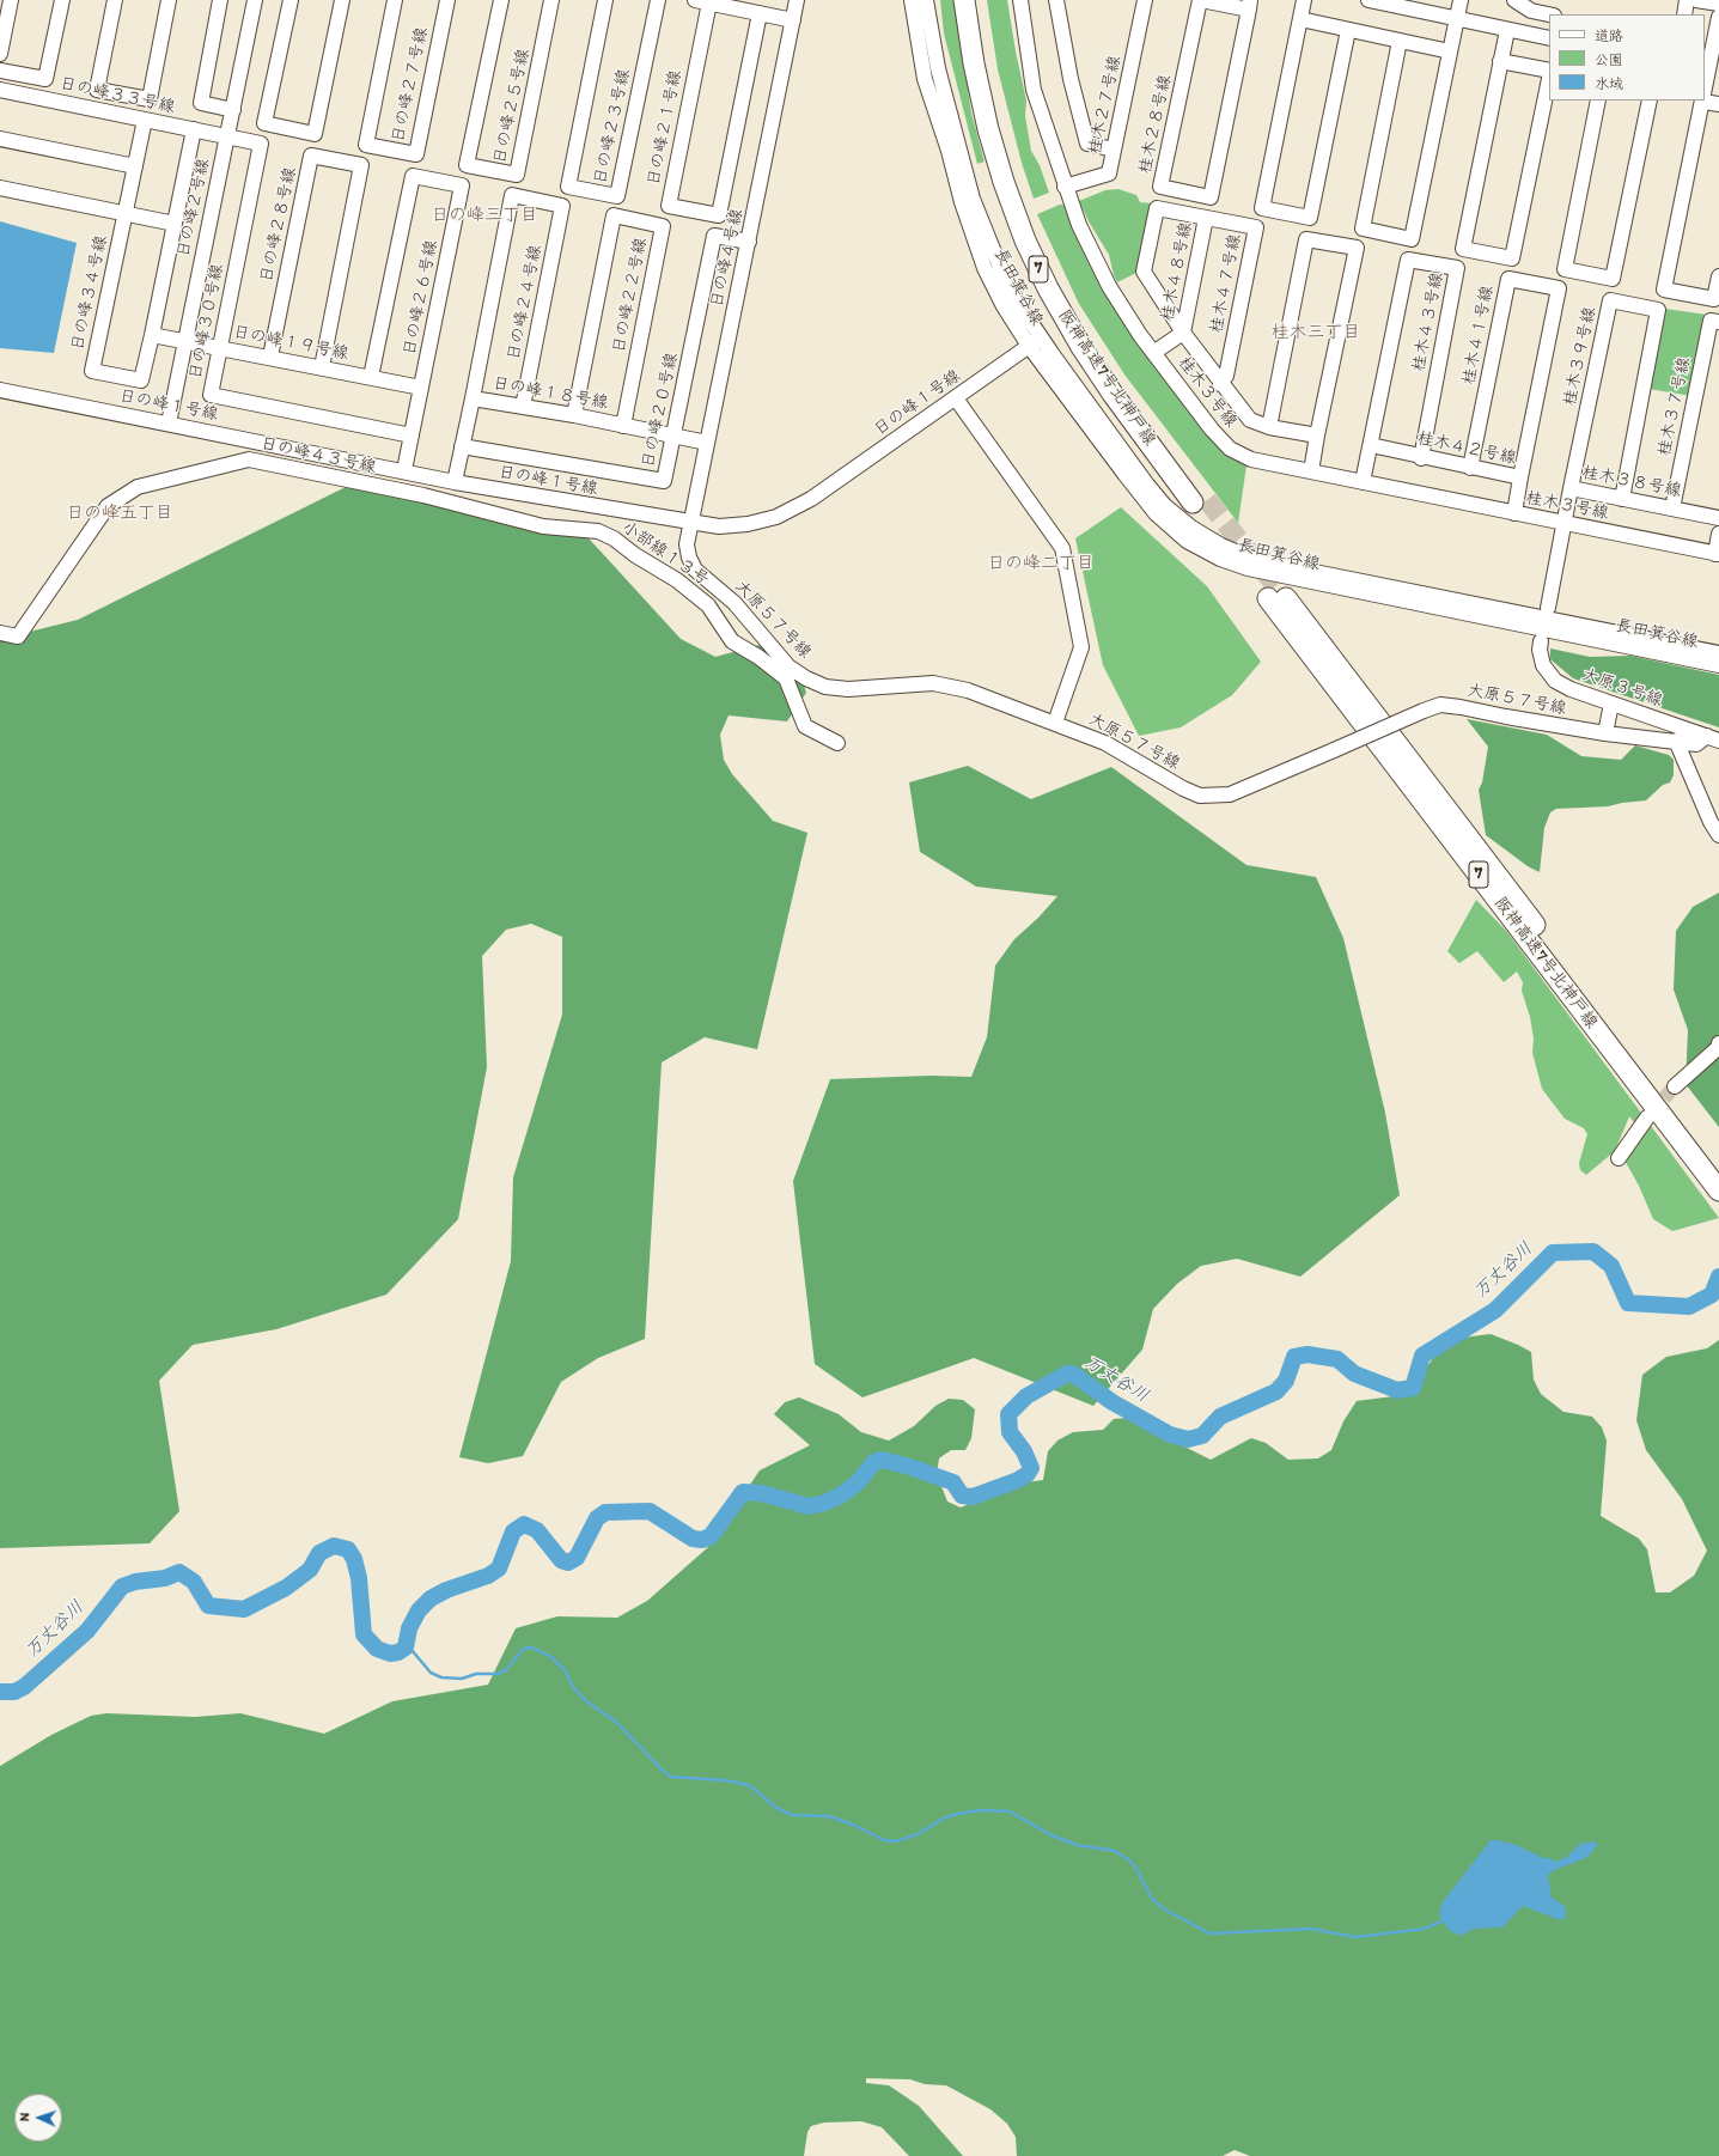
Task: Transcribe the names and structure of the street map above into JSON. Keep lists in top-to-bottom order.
{
  "streets": {
    "highway": ["7", "阪神高速7号北神戸線"],
    "street": [
      "日の峰２７号線",
      "日の峰３３号線",
      "桂木２７号線",
      "日の峰２５号線",
      "桂木２８号線",
      "日の峰２３号線",
      "日の峰２１号線",
      "日の峰２号線",
      "日の峰２８号線",
      "日の峰４号線",
      "桂木４８号線",
      "桂木４７号線",
      "長田箕谷線",
      "日の峰３４号線",
      "日の峰２２号線",
      "日の峰２６号線",
      "日の峰２４号線",
      "日の峰３０号線",
      "桂木４３号線",
      "桂木４１号線",
      "日の峰１９号線",
      "桂木３９号線",
      "桂木３号線",
      "日の峰１８号線",
      "日の峰１号線",
      "桂木３７号線",
      "日の峰２０号線",
      "桂木４２号線",
      "日の峰４３号線",
      "桂木３８号線",
      "小部線１３号",
      "大原５７号線",
      "大原３号線"
    ]
  },
  "crossings": [
    ["日の峰３３号線", "日の峰２号線"],
    ["日の峰３３号線", "日の峰３４号線"],
    ["日の峰３３号線", "日の峰３０号線"],
    ["桂木２７号線", "桂木３号線"],
    ["日の峰２号線", "日の峰３０号線"],
    ["日の峰２号線", "日の峰１９号線"],
    ["日の峰２号線", "日の峰１号線"],
    ["日の峰２８号線", "日の峰１９号線"],
    ["日の峰４号線", "日の峰１８号線"],
    ["日の峰４号線", "日の峰１号線"],
    ["日の峰４号線", "日の峰２０号線"],
    ["日の峰４号線", "大原５７号線"],
    ["桂木４８号線", "桂木４７号線"],
    ["長田箕谷線", "日の峰１号線"],
    ["日の峰３４号線", "日の峰１９号線"],
    ["日の峰２２号線", "日の峰１８号線"],
    ["日の峰２６号線", "日の峰３０号線"],
    ["日の峰２６号線", "日の峰１９号線"],
    ["日の峰２６号線", "日の峰１号線"],
    ["日の峰２４号線", "日の峰１８号線"],
    ["日の峰３０号線", "日の峰１９号線"],
    ["桂木４３号線", "桂木３号線"],
    ["桂木４３号線", "桂木４２号線"],
    ["桂木４１号線", "桂木４２号線"],
    ["桂木３９号線", "桂木３８号線"],
    ["桂木３号線", "桂木４２号線"],
    ["桂木３号線", "桂木３８号線"],
    ["日の峰１８号線", "日の峰１号線"],
    ["日の峰１８号線", "日の峰２０号線"],
    ["日の峰１号線", "大原５７号線"],
    ["桂木３７号線", "桂木３８号線"],
    ["日の峰４３号線", "小部線１３号"],
    ["大原５７号線", "大原３号線"]
  ],
  "districts": [
    "日の峰三丁目",
    "桂木三丁目",
    "日の峰五丁目",
    "日の峰二丁目"
  ],
  "water": ["万丈谷川"],
  "legend": ["道路", "公園", "水域"],
  "north": "left"
}
